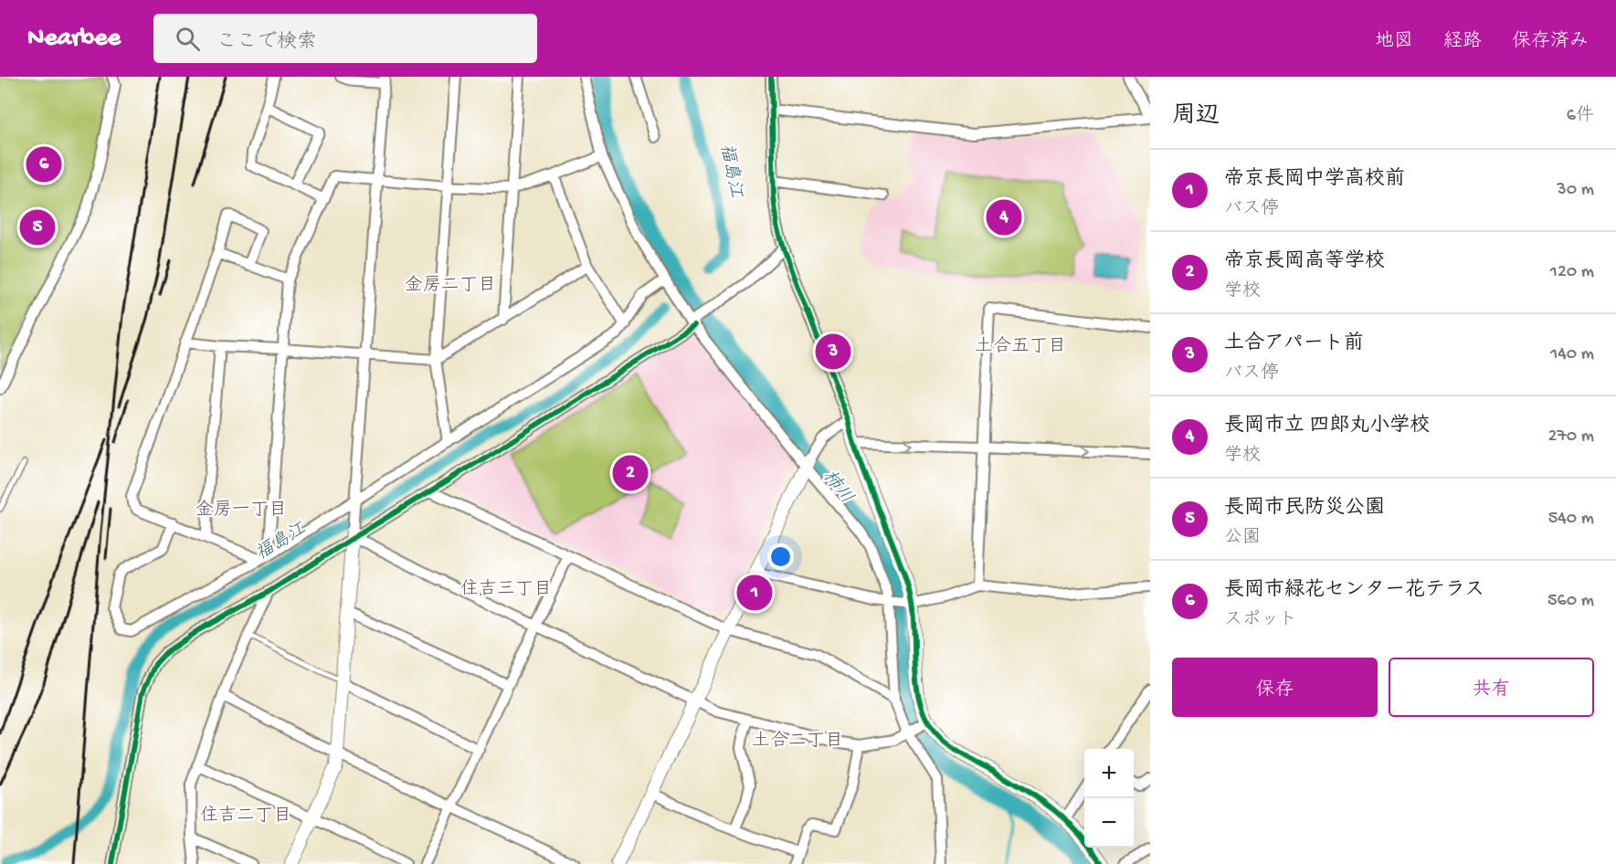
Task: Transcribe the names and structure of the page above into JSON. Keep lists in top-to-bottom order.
{
  "districts": [
    "金房二丁目",
    "土合五丁目",
    "金房一丁目",
    "住吉三丁目",
    "土合二丁目",
    "住吉二丁目"
  ],
  "water": ["福島江", "柿川"],
  "page": {
    "header": "Nearbee",
    "search": "ここで検索",
    "nav": ["地図", "経路", "保存済み"],
    "heading": ["周辺", "6件"],
    "pins": [
      "6",
      "4",
      "5",
      "3",
      "2",
      "1"
    ],
    "list": [
      {
        "mark": "1",
        "name": "帝京長岡中学高校前",
        "note": "バス停",
        "value": "30 m"
      },
      {
        "mark": "2",
        "name": "帝京長岡高等学校",
        "note": "学校",
        "value": "120 m"
      },
      {
        "mark": "3",
        "name": "土合アパート前",
        "note": "バス停",
        "value": "140 m"
      },
      {
        "mark": "4",
        "name": "長岡市立 四郎丸小学校",
        "note": "学校",
        "value": "270 m"
      },
      {
        "mark": "5",
        "name": "長岡市民防災公園",
        "note": "公園",
        "value": "540 m"
      },
      {
        "mark": "6",
        "name": "長岡市緑花センター花テラス",
        "note": "スポット",
        "value": "560 m"
      }
    ],
    "buttons": ["保存", "共有"],
    "map_buttons": ["+", "−"]
  }
}
